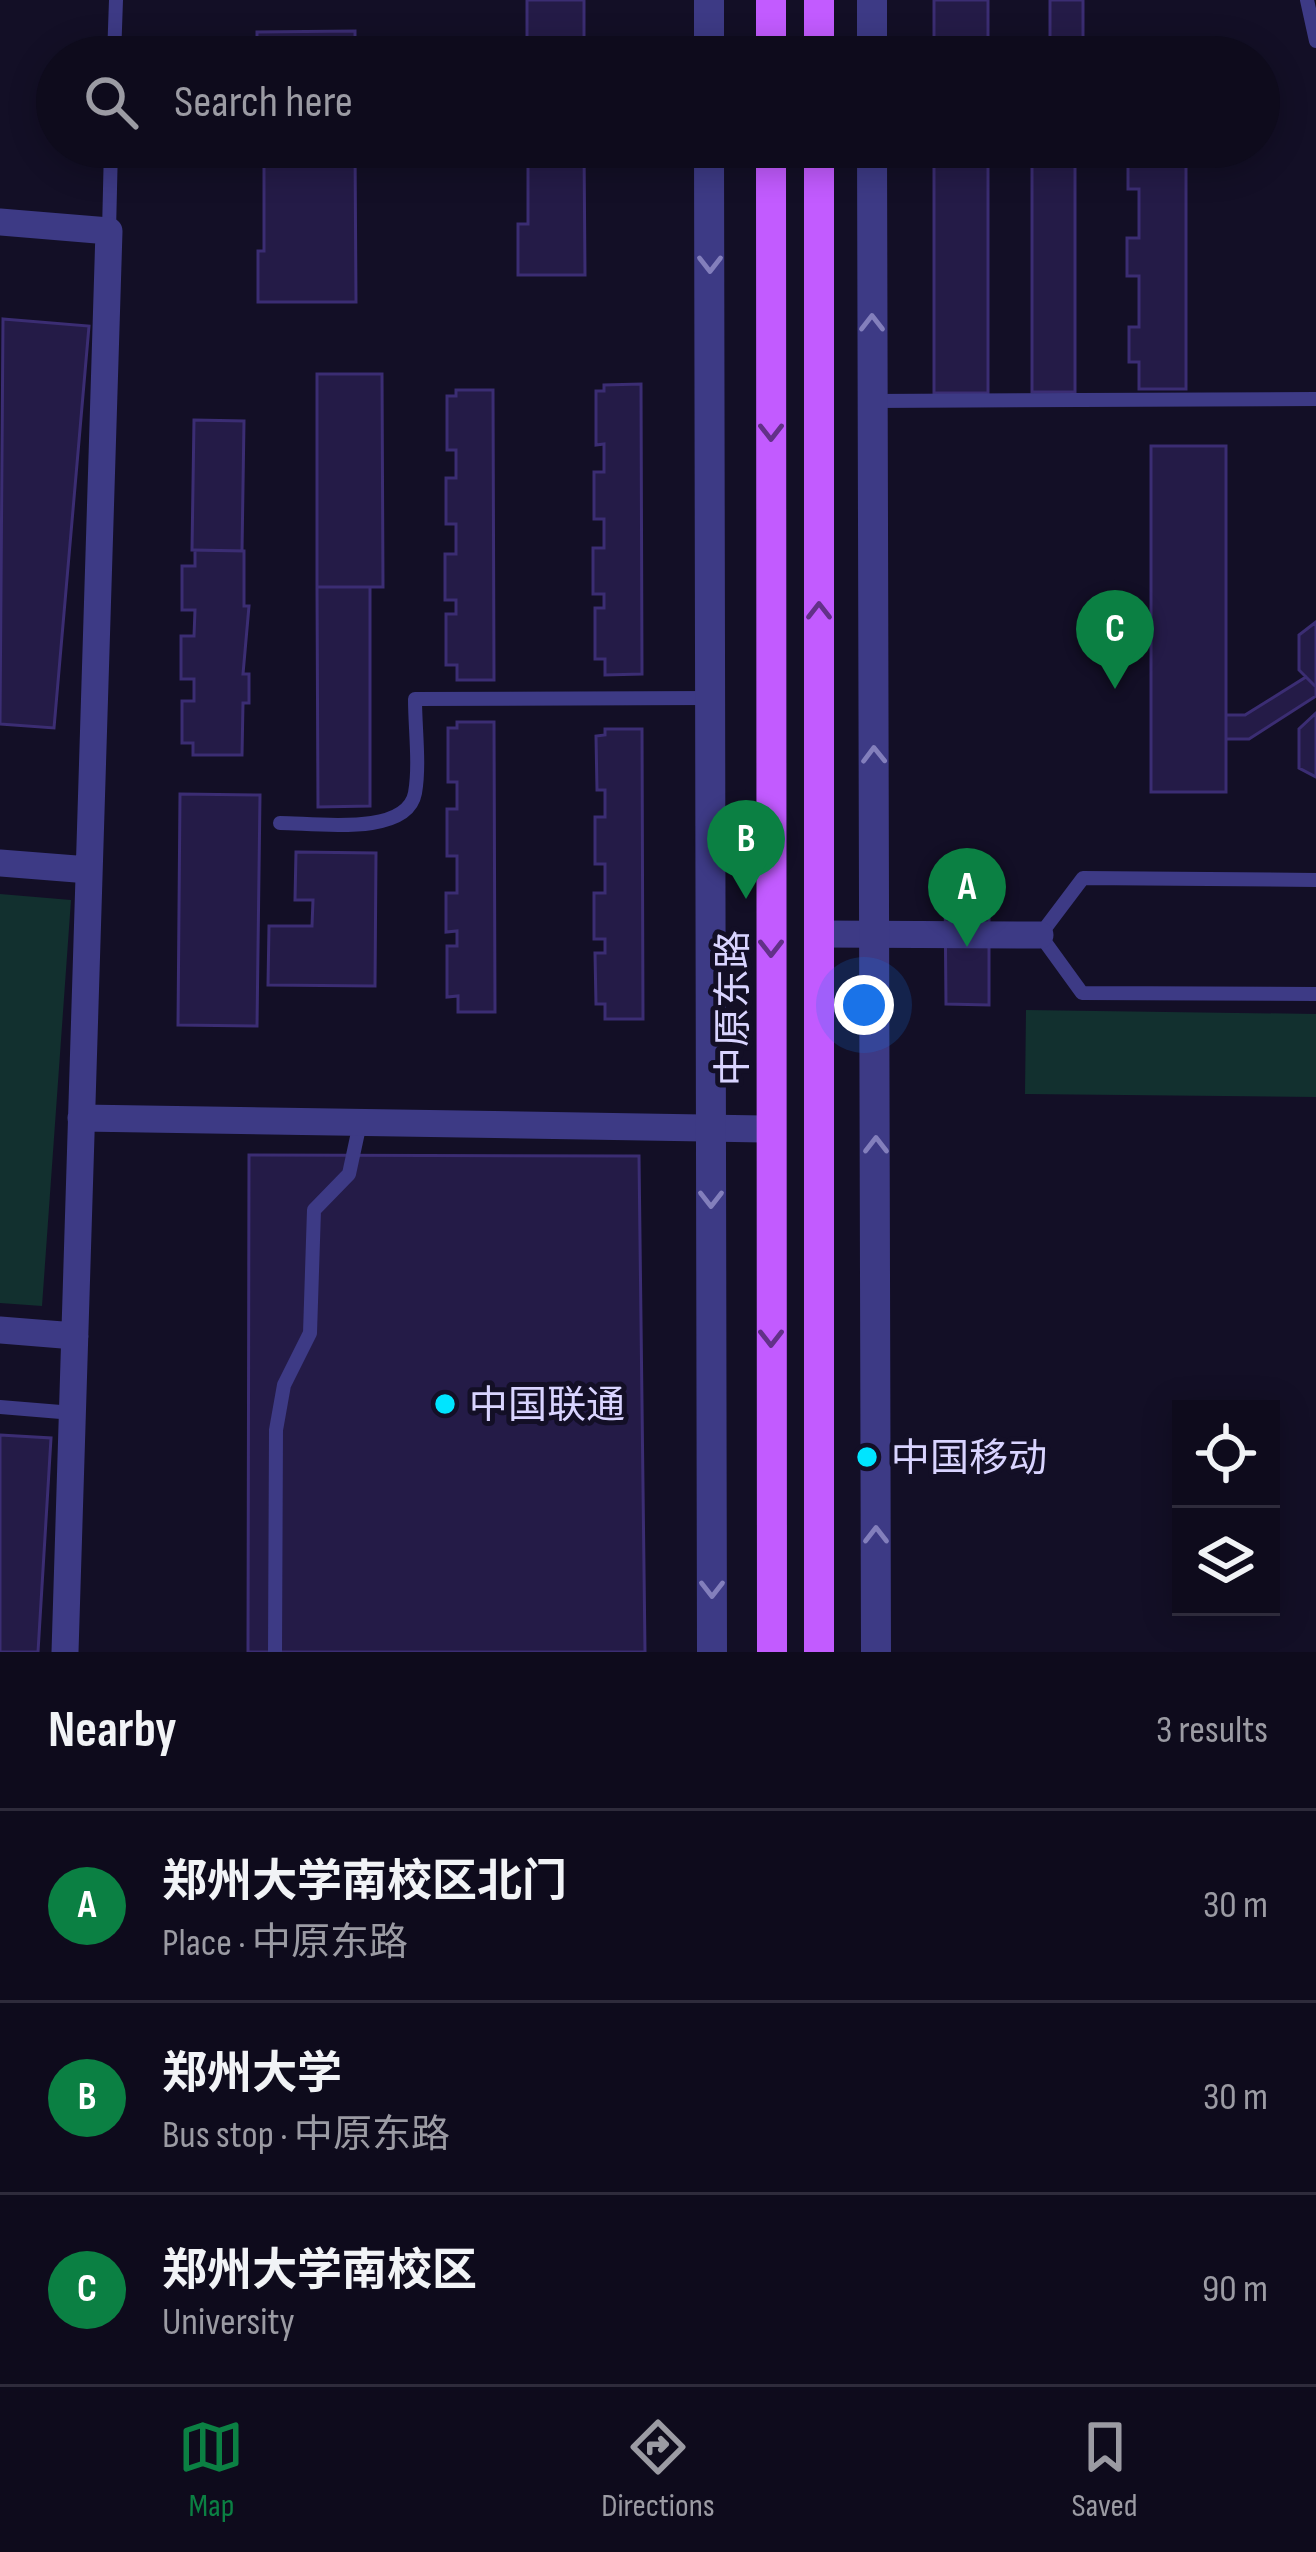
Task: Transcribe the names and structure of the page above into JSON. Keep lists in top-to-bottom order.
{
  "streets": {
    "main road": ["中原东路"]
  },
  "places": ["中国联通", "中国移动"],
  "page": {
    "search": "Search here",
    "pins": ["C", "B", "A"],
    "heading": ["Nearby", "3 results"],
    "list": [
      {
        "mark": "A",
        "name": "郑州大学南校区北门",
        "note": "Place · 中原东路",
        "value": "30 m"
      },
      {
        "mark": "B",
        "name": "郑州大学",
        "note": "Bus stop · 中原东路",
        "value": "30 m"
      },
      {
        "mark": "C",
        "name": "郑州大学南校区",
        "note": "University",
        "value": "90 m"
      }
    ],
    "nav": ["Map", "Directions", "Saved"]
  }
}
